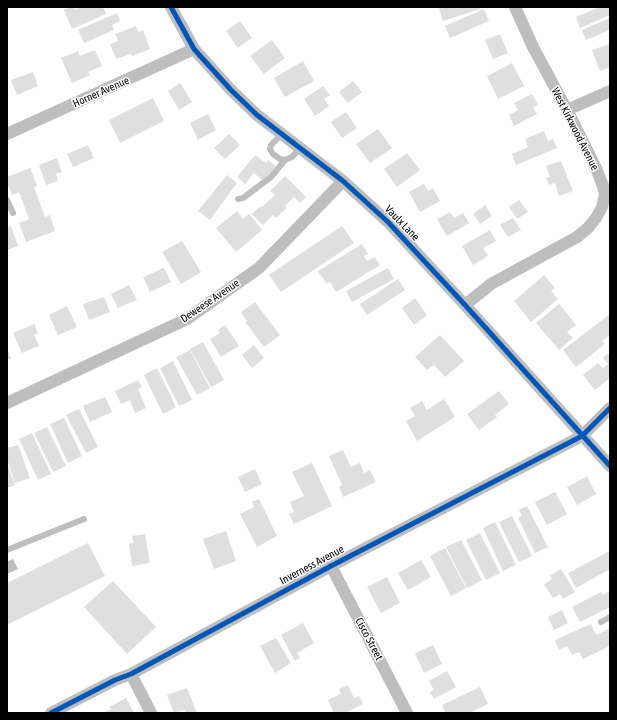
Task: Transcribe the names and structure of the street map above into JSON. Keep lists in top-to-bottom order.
{
  "streets": {
    "street": [
      "Horner Avenue",
      "West Kirkwood Avenue",
      "Vaulx Lane",
      "Deweese Avenue",
      "Inverness Avenue",
      "Cisco Street"
    ]
  },
  "crossings": [
    ["Horner Avenue", "Vaulx Lane"],
    ["West Kirkwood Avenue", "Vaulx Lane"],
    ["Vaulx Lane", "Deweese Avenue"],
    ["Vaulx Lane", "Inverness Avenue"],
    ["Inverness Avenue", "Cisco Street"]
  ]
}
